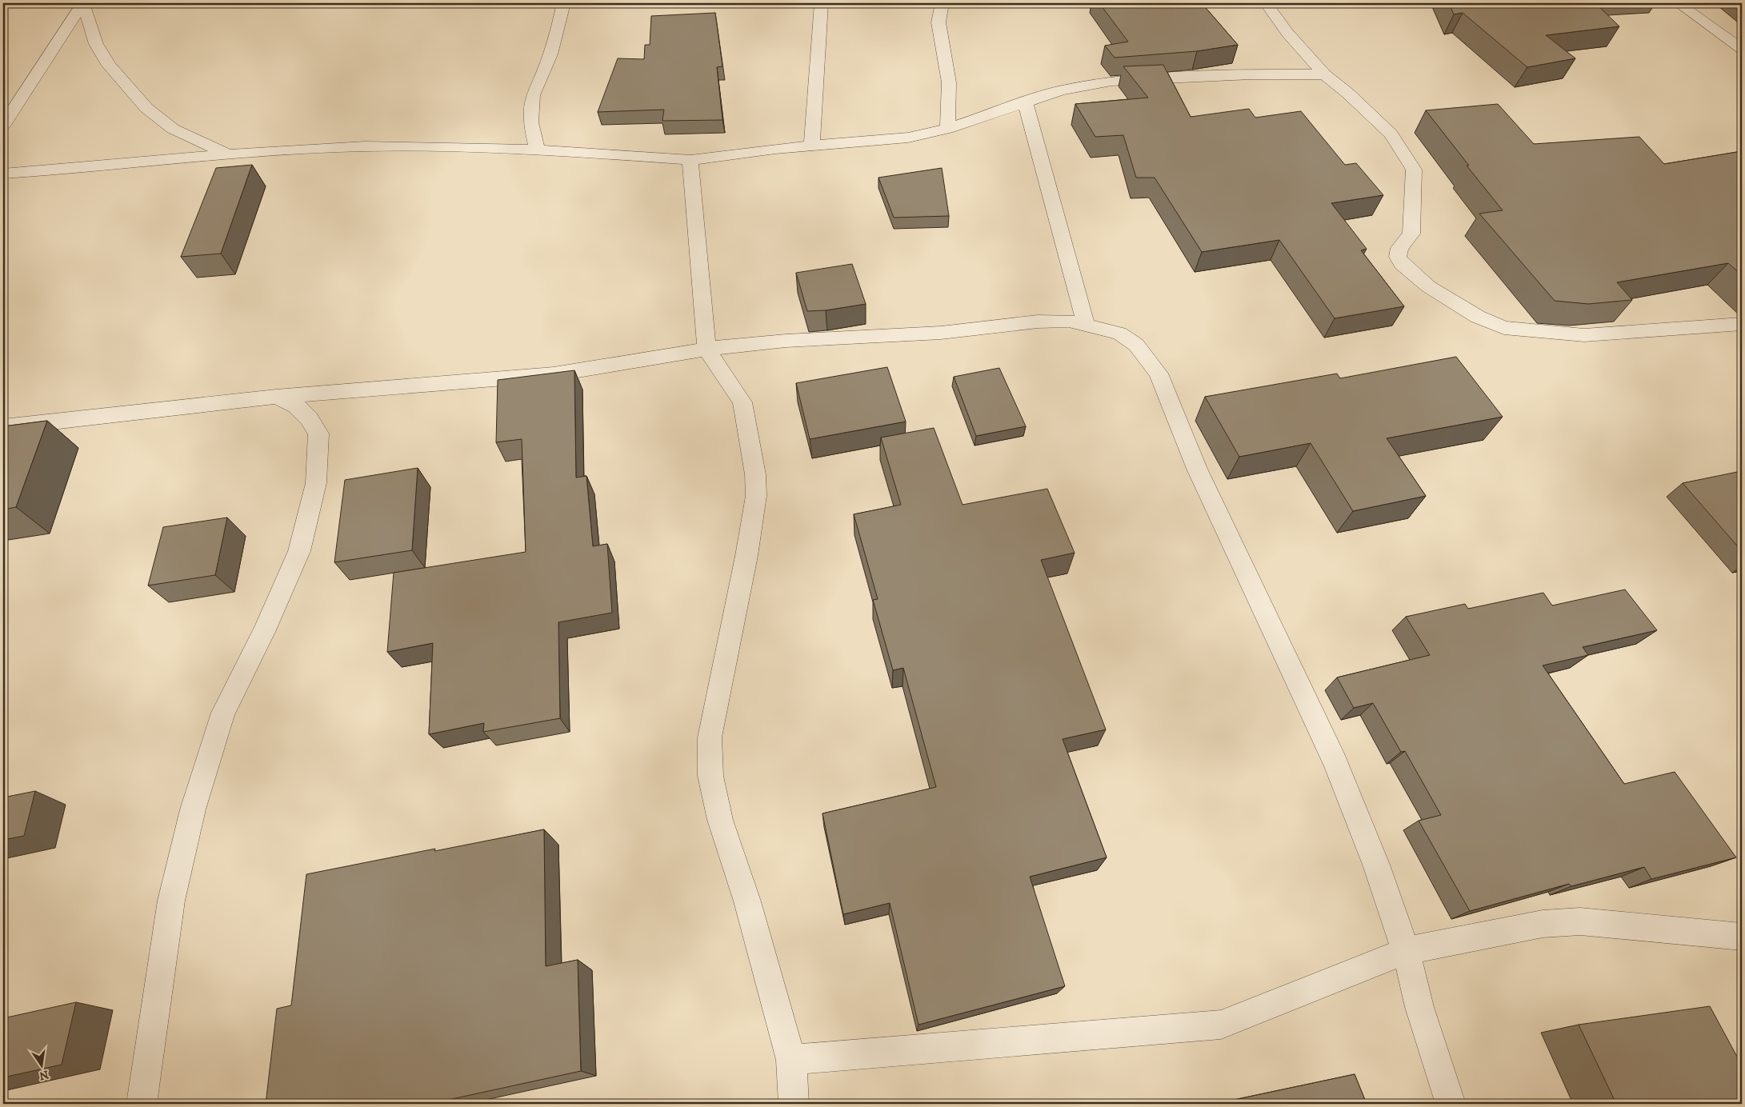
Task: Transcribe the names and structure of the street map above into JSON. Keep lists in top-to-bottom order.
{
  "north": "bottom"
}
